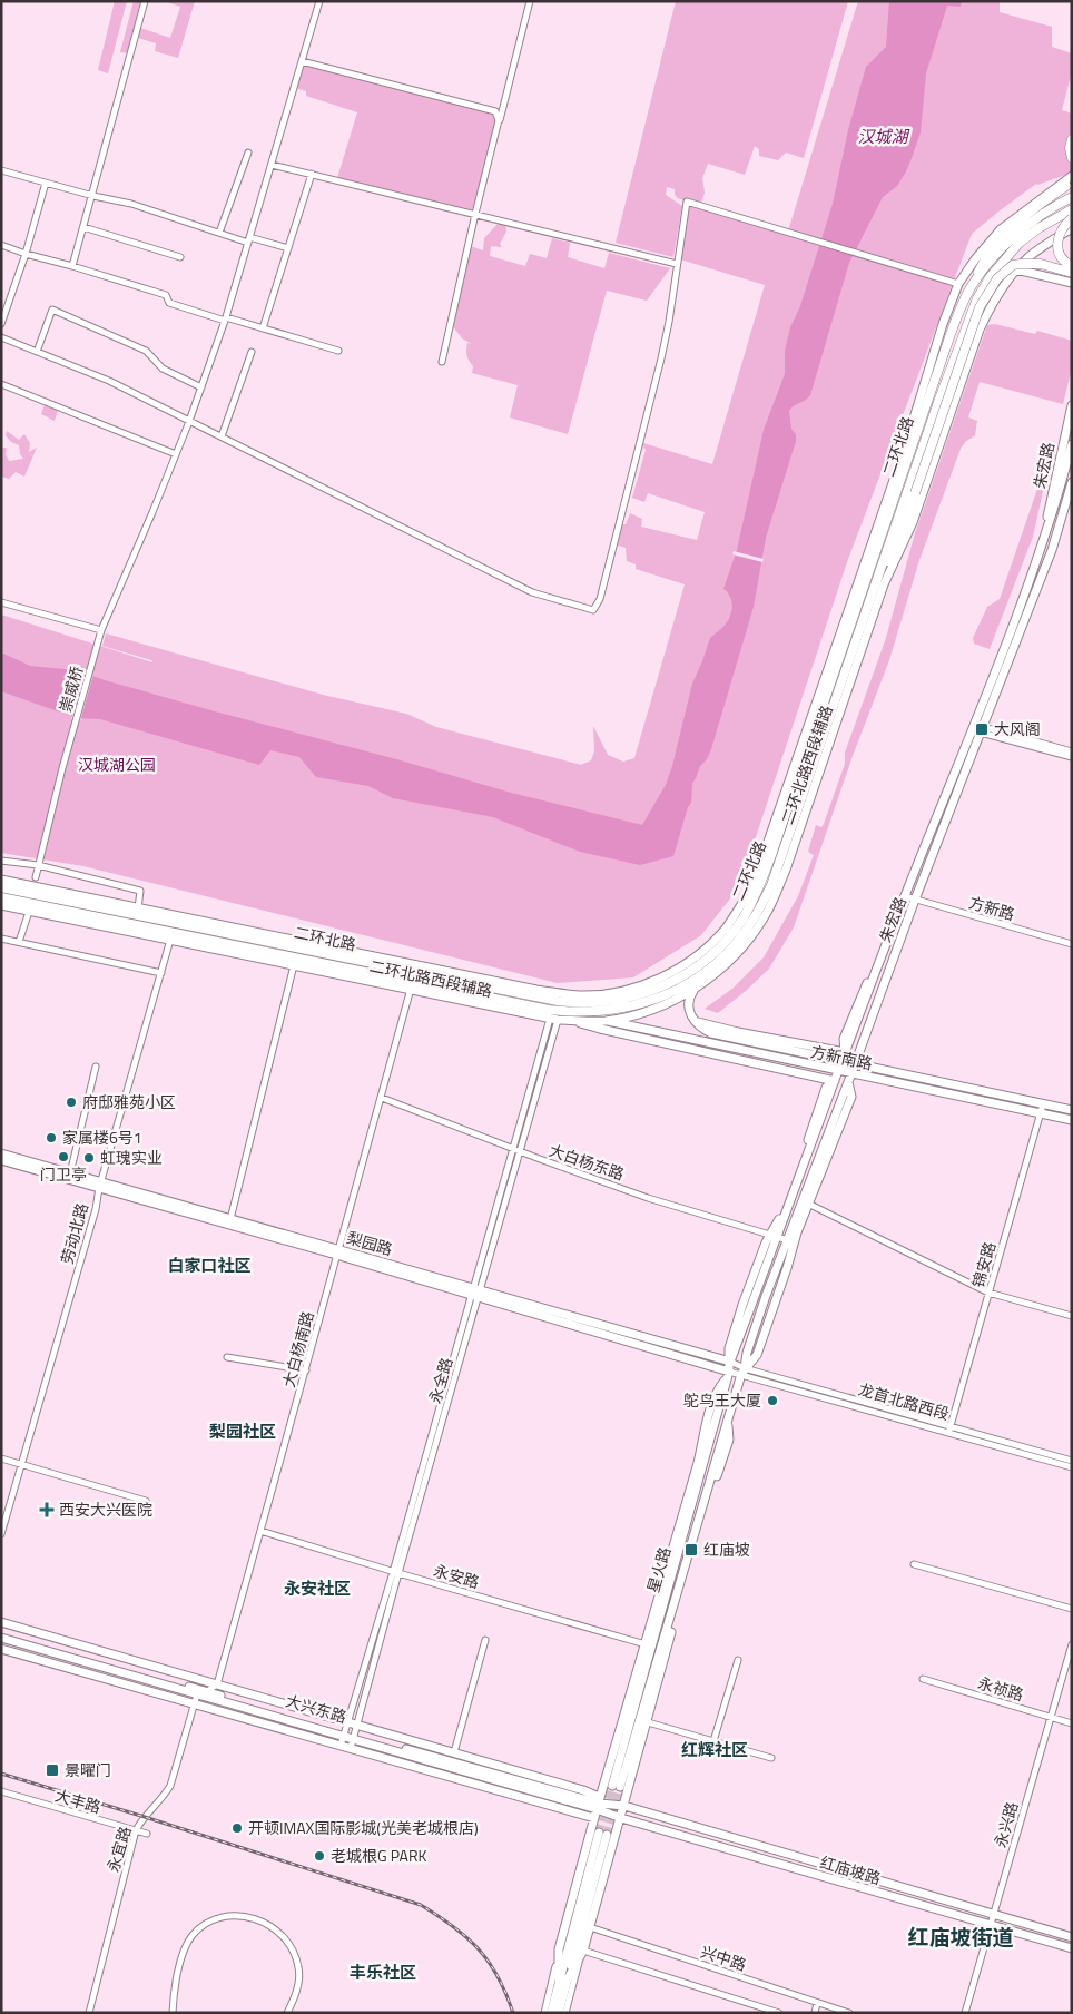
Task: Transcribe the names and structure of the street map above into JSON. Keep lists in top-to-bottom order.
{
  "streets": {
    "highway": ["二环北路"],
    "main road": [
      "朱宏路",
      "二环北路西段辅路",
      "方新南路",
      "梨园路",
      "星火路",
      "大兴东路",
      "红庙坡路"
    ],
    "street": [
      "崇威桥",
      "方新路",
      "大白杨东路",
      "劳动北路",
      "锦安路",
      "大白杨南路",
      "永全路",
      "龙首北路西段",
      "永安路",
      "永祯路",
      "大丰路",
      "永兴路",
      "永宜路",
      "兴中路"
    ]
  },
  "crossings": [
    ["二环北路", "二环北路西段辅路"],
    ["朱宏路", "方新路"],
    ["朱宏路", "方新南路"],
    ["朱宏路", "大白杨东路"],
    ["朱宏路", "梨园路"],
    ["朱宏路", "龙首北路西段"],
    ["朱宏路", "星火路"],
    ["二环北路西段辅路", "方新南路"],
    ["二环北路西段辅路", "劳动北路"],
    ["二环北路西段辅路", "大白杨南路"],
    ["二环北路西段辅路", "永全路"],
    ["方新南路", "锦安路"],
    ["大白杨东路", "大白杨南路"],
    ["大白杨东路", "永全路"],
    ["劳动北路", "梨园路"],
    ["梨园路", "大白杨南路"],
    ["梨园路", "永全路"],
    ["梨园路", "龙首北路西段"],
    ["梨园路", "星火路"],
    ["锦安路", "龙首北路西段"],
    ["大白杨南路", "永安路"],
    ["永全路", "永安路"],
    ["永全路", "大兴东路"],
    ["龙首北路西段", "星火路"],
    ["永祯路", "永兴路"],
    ["大兴东路", "红庙坡路"],
    ["大丰路", "永宜路"],
    ["永兴路", "红庙坡路"]
  ],
  "districts": [
    "白家口社区",
    "梨园社区",
    "永安社区",
    "红辉社区",
    "红庙坡街道",
    "丰乐社区"
  ],
  "water": ["汉城湖"],
  "parks": ["汉城湖公园"],
  "places": {
    "transit": ["大风阁", "红庙坡", "景曜门"],
    "other": [
      "府邸雅苑小区",
      "家属楼6号1",
      "门卫亭",
      "虹瑰实业",
      "鸵鸟王大厦",
      "开顿IMAX国际影城(光美老城根店)",
      "老城根G PARK"
    ],
    "health": ["西安大兴医院"]
  }
}
